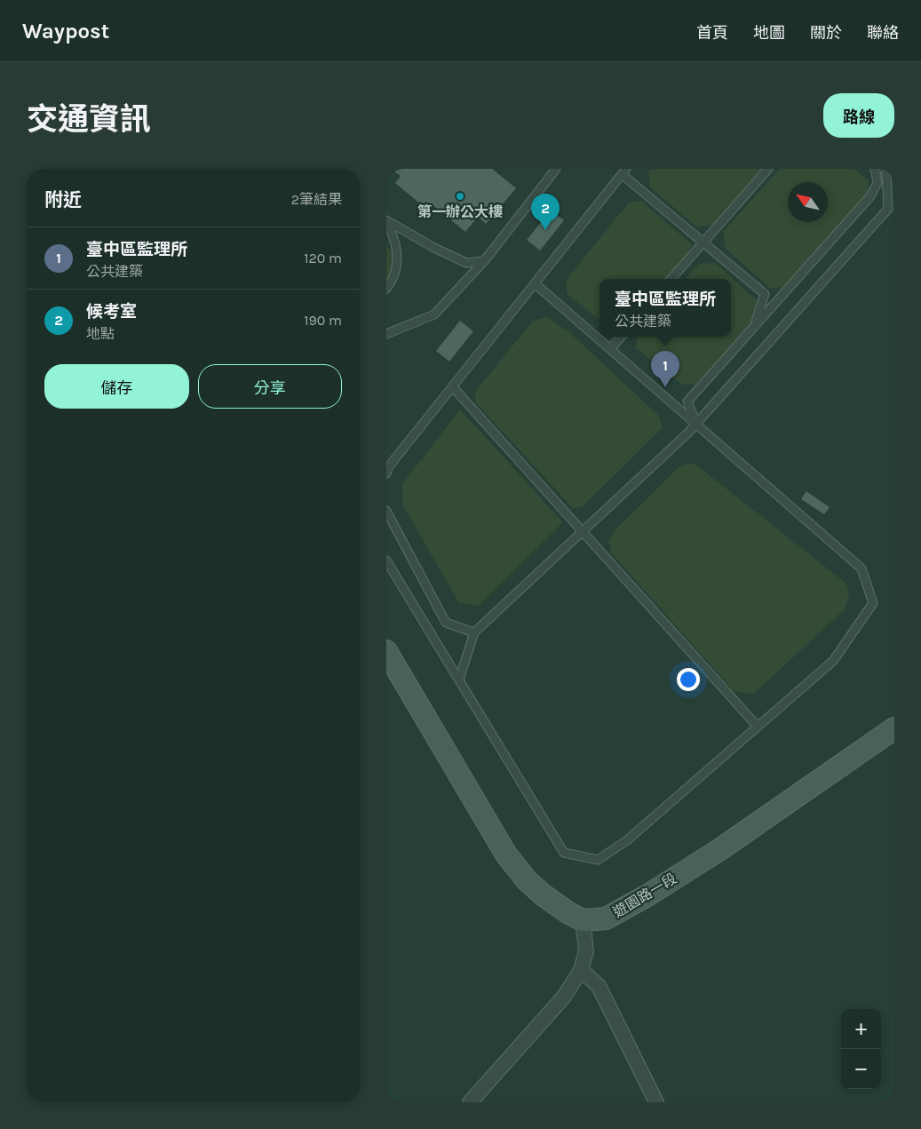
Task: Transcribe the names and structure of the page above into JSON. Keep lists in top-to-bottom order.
{
  "streets": {
    "street": ["遊園路一段"]
  },
  "places": ["第一辦公大樓"],
  "north": "top left",
  "page": {
    "header": "Waypost",
    "nav": [
      "首頁",
      "地圖",
      "關於",
      "聯絡"
    ],
    "title": "交通資訊",
    "buttons": [
      "路線",
      ["儲存", "分享"]
    ],
    "heading": ["附近", "2筆結果"],
    "pins": ["2", "1"],
    "list": [
      {
        "mark": "1",
        "name": "臺中區監理所",
        "note": "公共建築",
        "value": "120 m"
      },
      {
        "mark": "2",
        "name": "候考室",
        "note": "地點",
        "value": "190 m"
      }
    ],
    "popup": ["臺中區監理所", "公共建築"],
    "map_buttons": ["+", "−"]
  }
}
